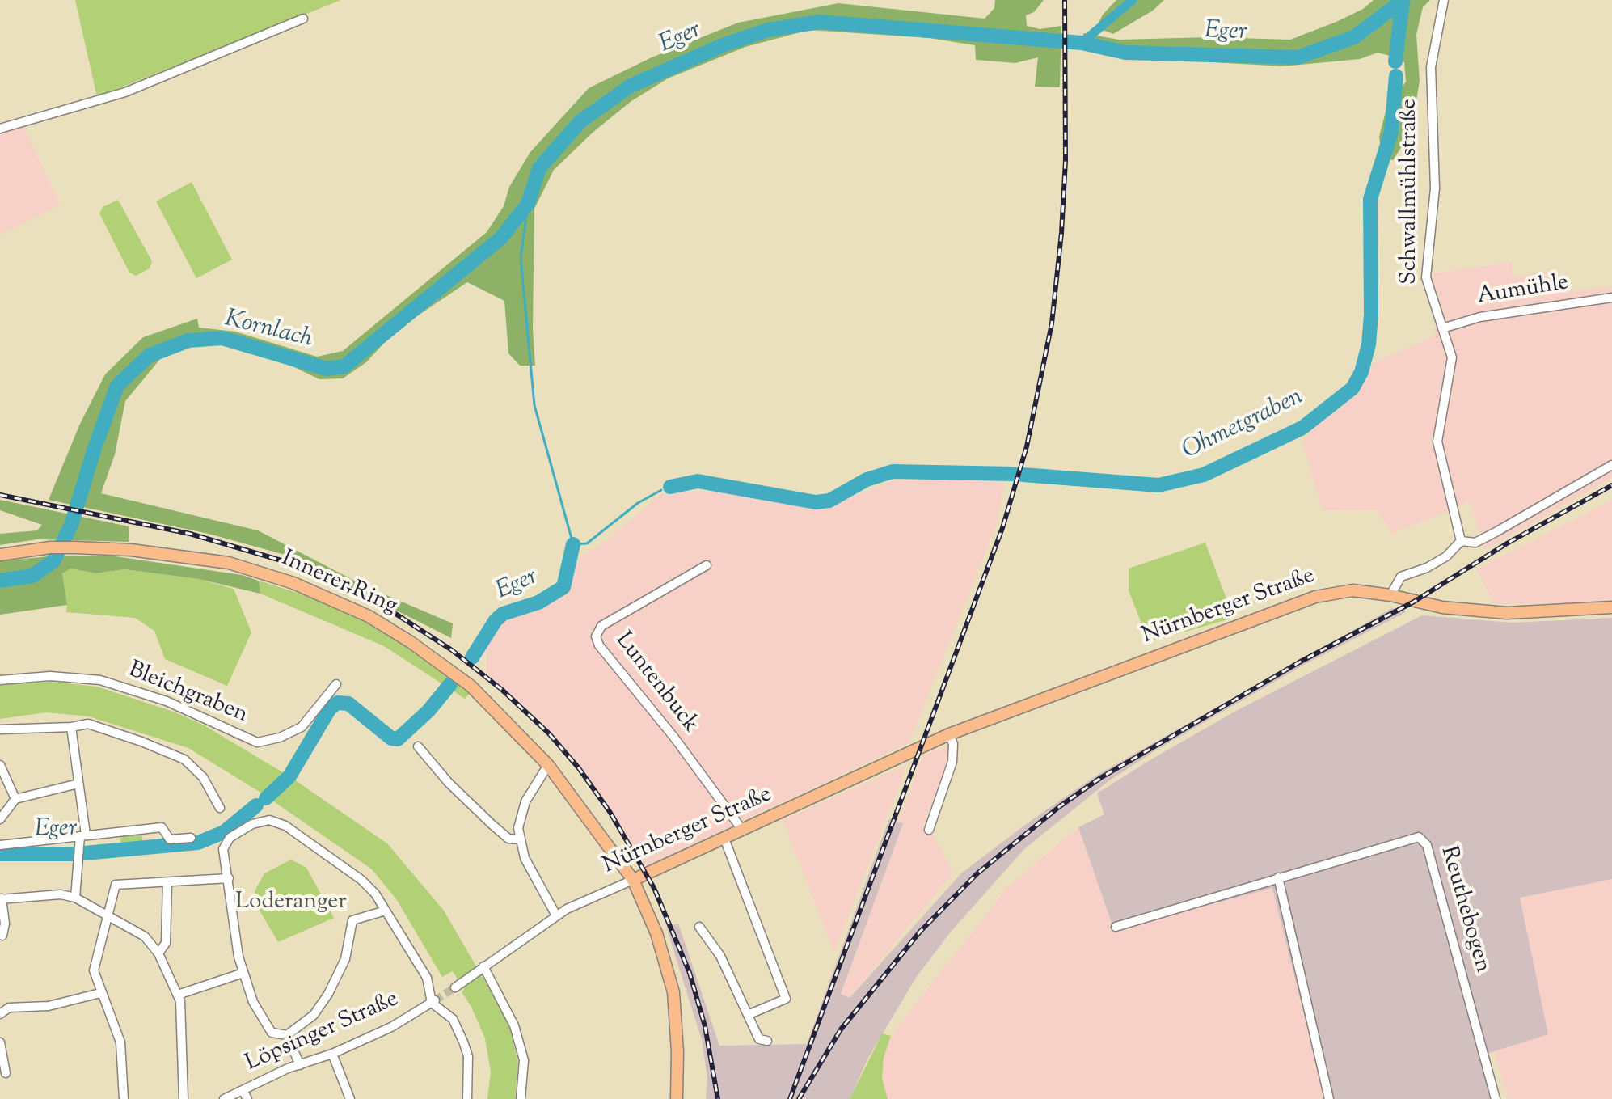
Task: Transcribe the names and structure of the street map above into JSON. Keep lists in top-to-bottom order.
{
  "streets": {
    "main road": ["Innerer Ring", "Nürnberger Straße"],
    "street": [
      "Schwallmühlstraße",
      "Aumühle",
      "Luntenbuck",
      "Bleichgraben",
      "Reuthebogen",
      "Löpsinger Straße"
    ]
  },
  "crossings": [
    ["Schwallmühlstraße", "Aumühle"],
    ["Innerer Ring", "Nürnberger Straße"],
    ["Nürnberger Straße", "Luntenbuck"]
  ],
  "water": ["Eger", "Kornlach", "Ohmetgraben"],
  "parks": ["Loderanger"]
}
